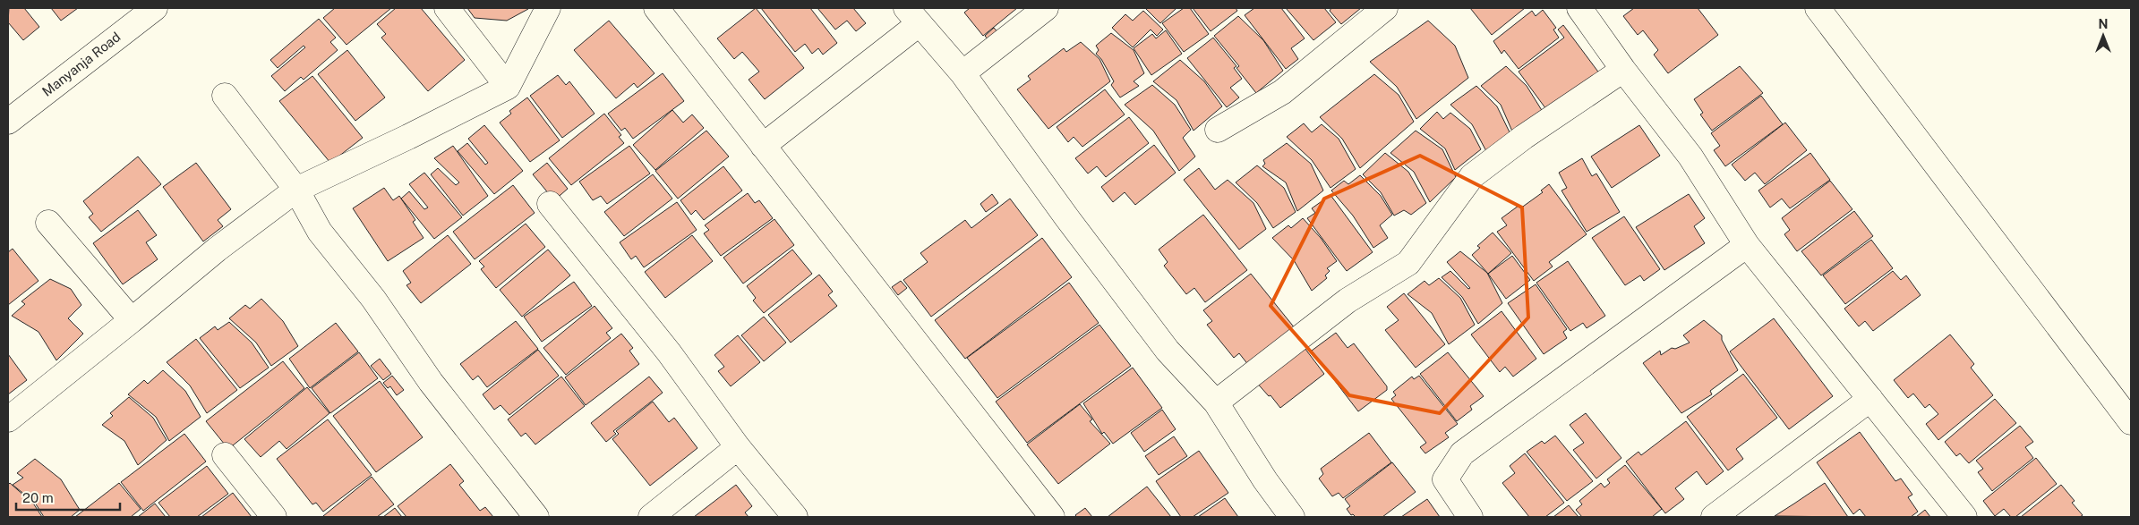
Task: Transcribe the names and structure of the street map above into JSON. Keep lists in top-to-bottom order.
{
  "streets": {
    "street": ["Manyanja Road"]
  },
  "scale_bar": "20 m",
  "north": "top"
}
